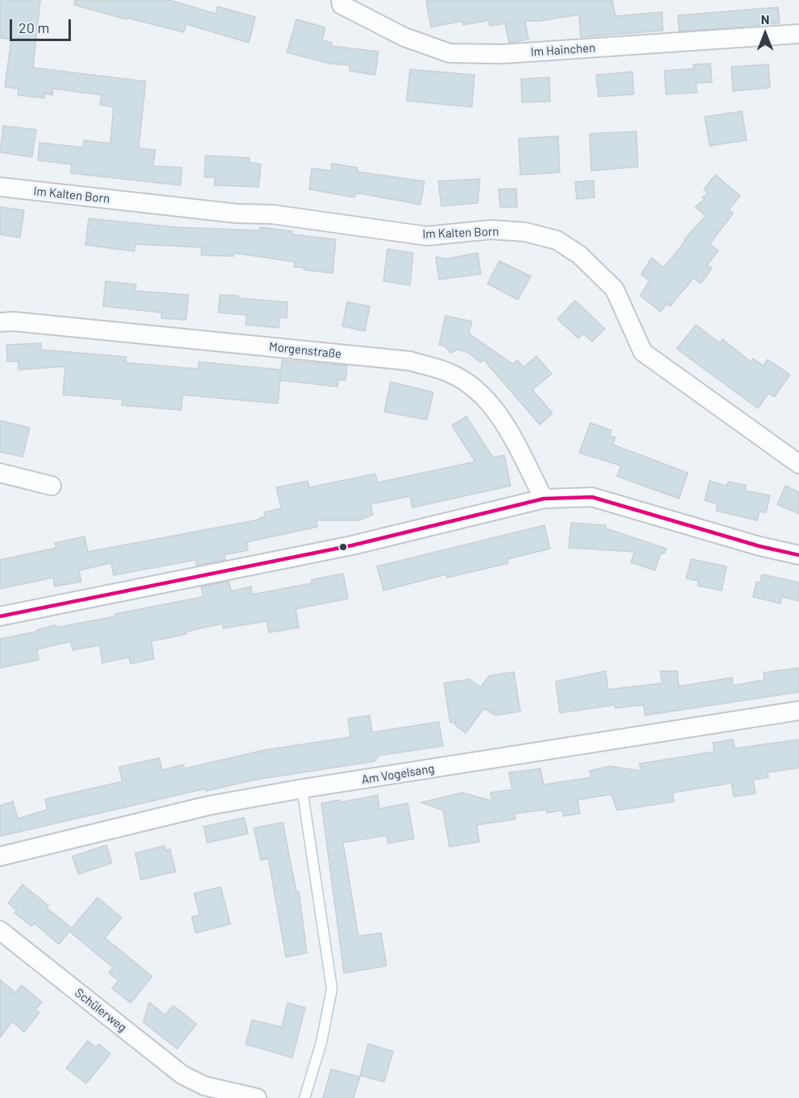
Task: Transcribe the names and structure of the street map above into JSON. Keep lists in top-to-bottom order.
{
  "streets": {
    "street": [
      "Im Hainchen",
      "Im Kalten Born",
      "Morgenstraße",
      "Am Vogelsang",
      "Schülerweg"
    ]
  },
  "scale_bar": "20 m",
  "north": "top"
}
